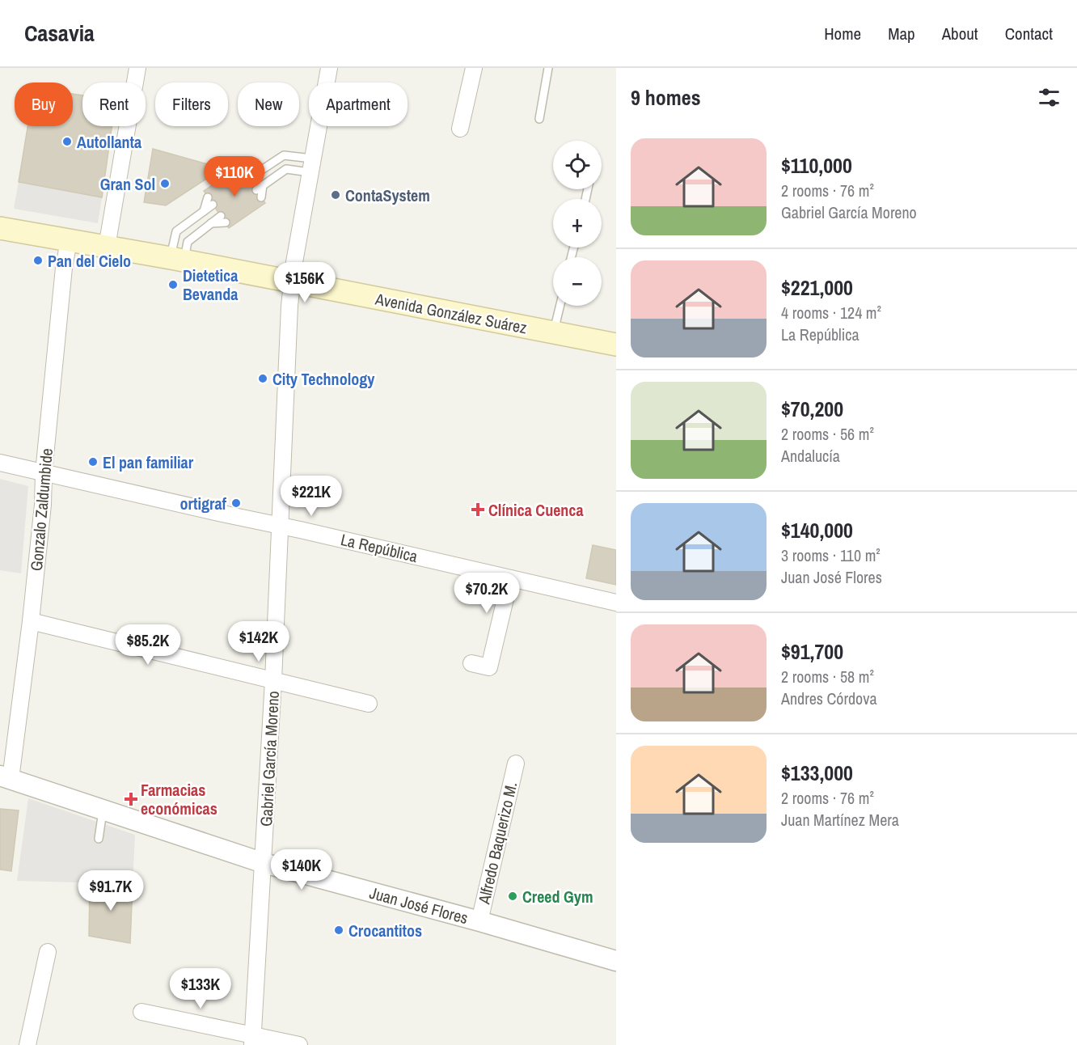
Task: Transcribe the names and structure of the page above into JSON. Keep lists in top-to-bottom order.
{
  "streets": {
    "main road": ["Avenida González Suárez"],
    "street": [
      "Gonzalo Zaldumbide",
      "La República",
      "Gabriel García Moreno",
      "Alfredo Baquerizo M.",
      "Juan José Flores"
    ]
  },
  "crossings": [
    ["Avenida González Suárez", "Gonzalo Zaldumbide"],
    ["Avenida González Suárez", "Gabriel García Moreno"],
    ["Gonzalo Zaldumbide", "La República"],
    ["Gonzalo Zaldumbide", "Juan José Flores"],
    ["La República", "Gabriel García Moreno"],
    ["Gabriel García Moreno", "Juan José Flores"],
    ["Alfredo Baquerizo M.", "Juan José Flores"]
  ],
  "places": {
    "other": [
      "Autollanta",
      "Gran Sol",
      "ContaSystem",
      "Pan del Cielo",
      "Dietetica Bevanda",
      "City Technology",
      "El pan familiar",
      "ortigraf",
      "Creed Gym",
      "Crocantitos"
    ],
    "health": ["Clínica Cuenca", "Farmacias económicas"]
  },
  "page": {
    "header": "Casavia",
    "nav": [
      "Home",
      "Map",
      "About",
      "Contact"
    ],
    "heading": "9 homes",
    "chip": [
      "Buy",
      "Rent",
      "Filters",
      "New",
      "Apartment"
    ],
    "list": [
      {
        "name": "$110,000",
        "note": "2 rooms · 76 m² · Gabriel García Moreno"
      },
      {
        "name": "$221,000",
        "note": "4 rooms · 124 m² · La República"
      },
      {
        "name": "$70,200",
        "note": "2 rooms · 56 m² · Andalucía"
      },
      {
        "name": "$140,000",
        "note": "3 rooms · 110 m² · Juan José Flores"
      },
      {
        "name": "$91,700",
        "note": "2 rooms · 58 m² · Andres Córdova"
      },
      {
        "name": "$133,000",
        "note": "2 rooms · 76 m² · Juan Martínez Mera"
      }
    ],
    "map_buttons": ["+", "−"],
    "price": [
      "$110K",
      "$156K",
      "$221K",
      "$70.2K",
      "$142K",
      "$85.2K",
      "$140K",
      "$91.7K",
      "$133K"
    ]
  }
}
